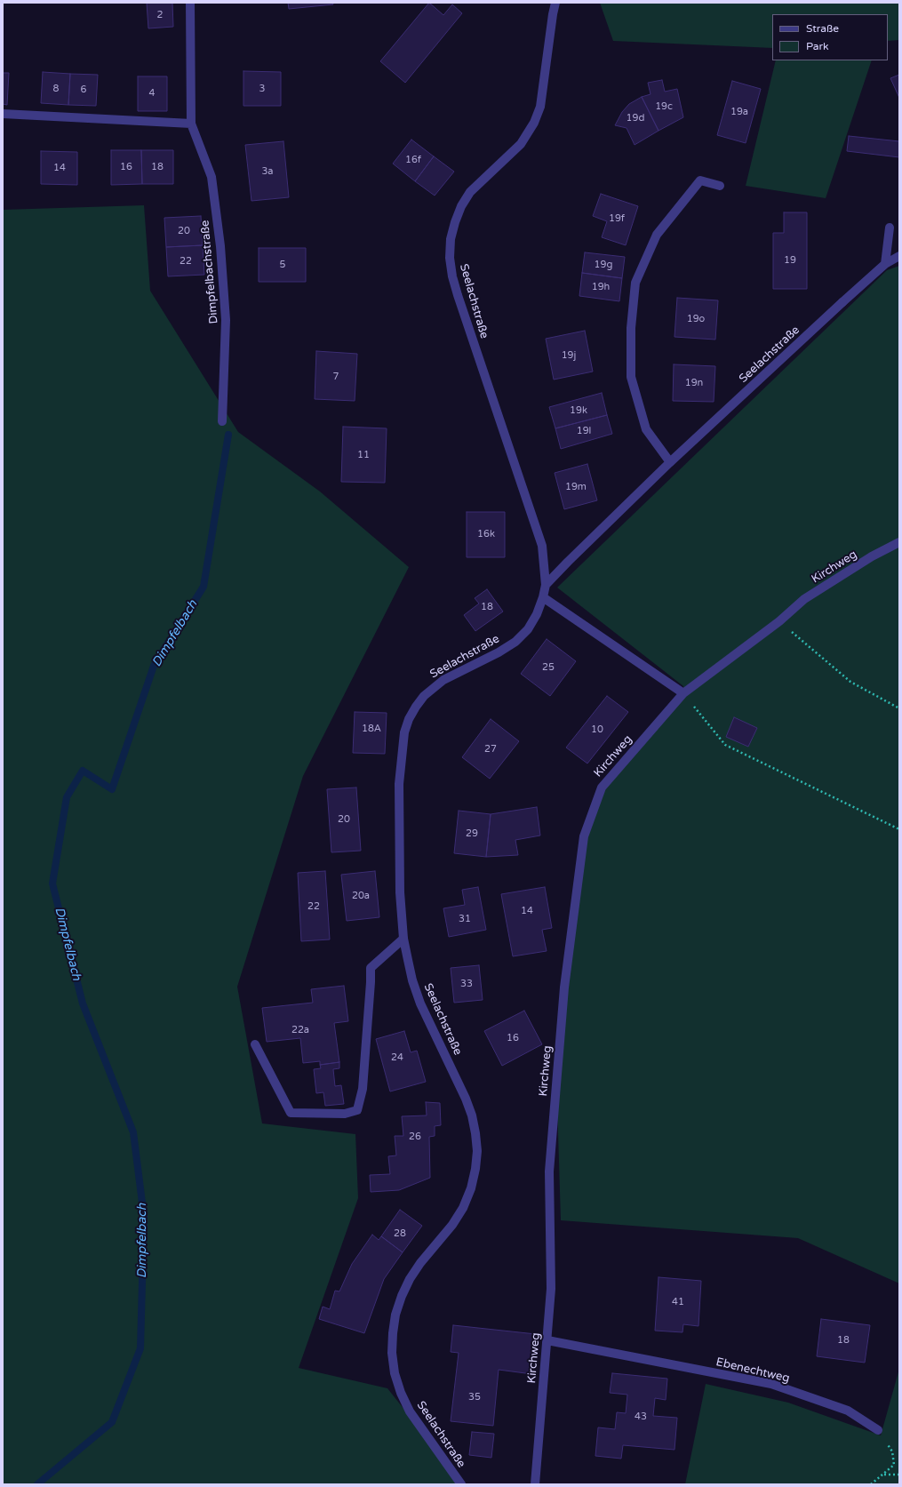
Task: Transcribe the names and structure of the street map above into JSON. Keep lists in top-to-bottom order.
{
  "streets": {
    "street": [
      "Dimpfelbachstraße",
      "Seelachstraße",
      "Kirchweg",
      "Ebenechtweg"
    ]
  },
  "crossings": [
    ["Kirchweg", "Ebenechtweg"]
  ],
  "water": ["Dimpfelbach"],
  "house_numbers": [
    "2",
    "8",
    "3",
    "6",
    "4",
    "19c",
    "19a",
    "19d",
    "16f",
    "16",
    "18",
    "14",
    "3a",
    "19f",
    "20",
    "19",
    "22",
    "5",
    "19g",
    "19h",
    "19o",
    "19j",
    "7",
    "19n",
    "19k",
    "19l",
    "11",
    "19m",
    "16k",
    "18",
    "25",
    "18A",
    "10",
    "27",
    "20",
    "29",
    "20a",
    "22",
    "14",
    "31",
    "33",
    "22a",
    "16",
    "24",
    "26",
    "28",
    "41",
    "18",
    "35",
    "43"
  ],
  "legend": ["Straße", "Park"]
}
